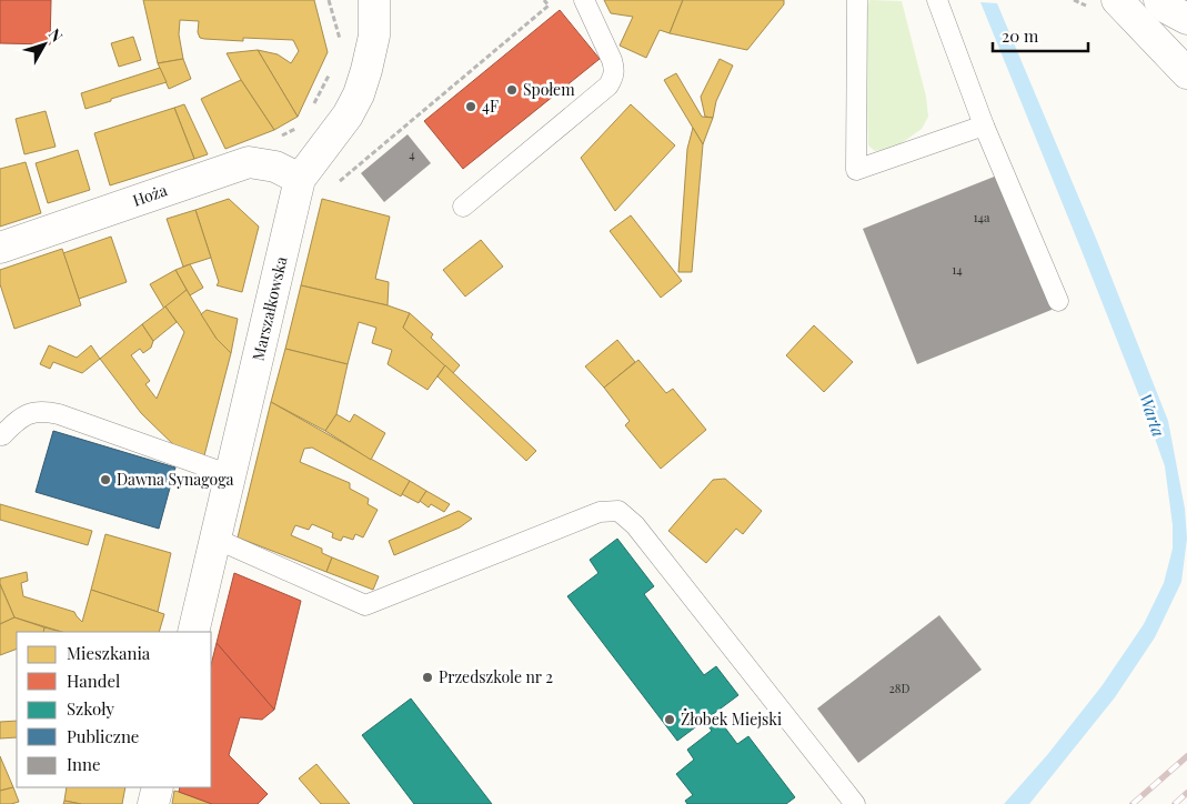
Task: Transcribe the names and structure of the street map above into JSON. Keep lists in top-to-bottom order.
{
  "streets": {
    "street": ["Hoża", "Marszałkowska"]
  },
  "crossings": [
    ["Hoża", "Marszałkowska"]
  ],
  "water": ["Warta"],
  "places": [
    "Społem",
    "4F",
    "Dawna Synagoga",
    "Przedszkole nr 2",
    "Żłobek Miejski"
  ],
  "house_numbers": [
    "4",
    "14a",
    "14",
    "28D"
  ],
  "legend": [
    "Mieszkania",
    "Handel",
    "Szkoły",
    "Publiczne",
    "Inne"
  ],
  "scale_bar": "20 m",
  "north": "top right"
}
